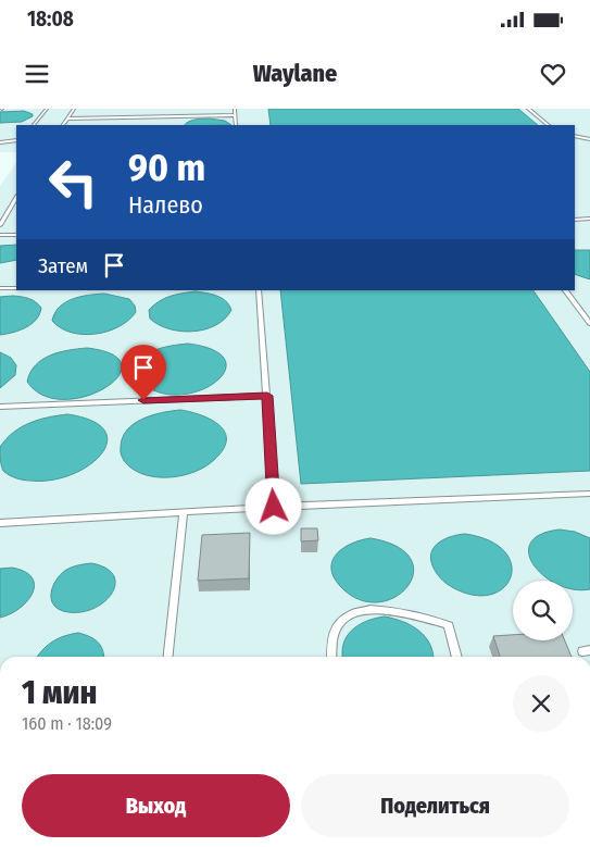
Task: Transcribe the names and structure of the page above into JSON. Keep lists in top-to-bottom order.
{
  "page": {
    "status": "18:08",
    "header": "Waylane",
    "turn": ["90 m", "Налево"],
    "then": "Затем",
    "heading": ["1 мин", "160 m · 18:09"],
    "buttons": ["Выход", "Поделиться"]
  }
}
